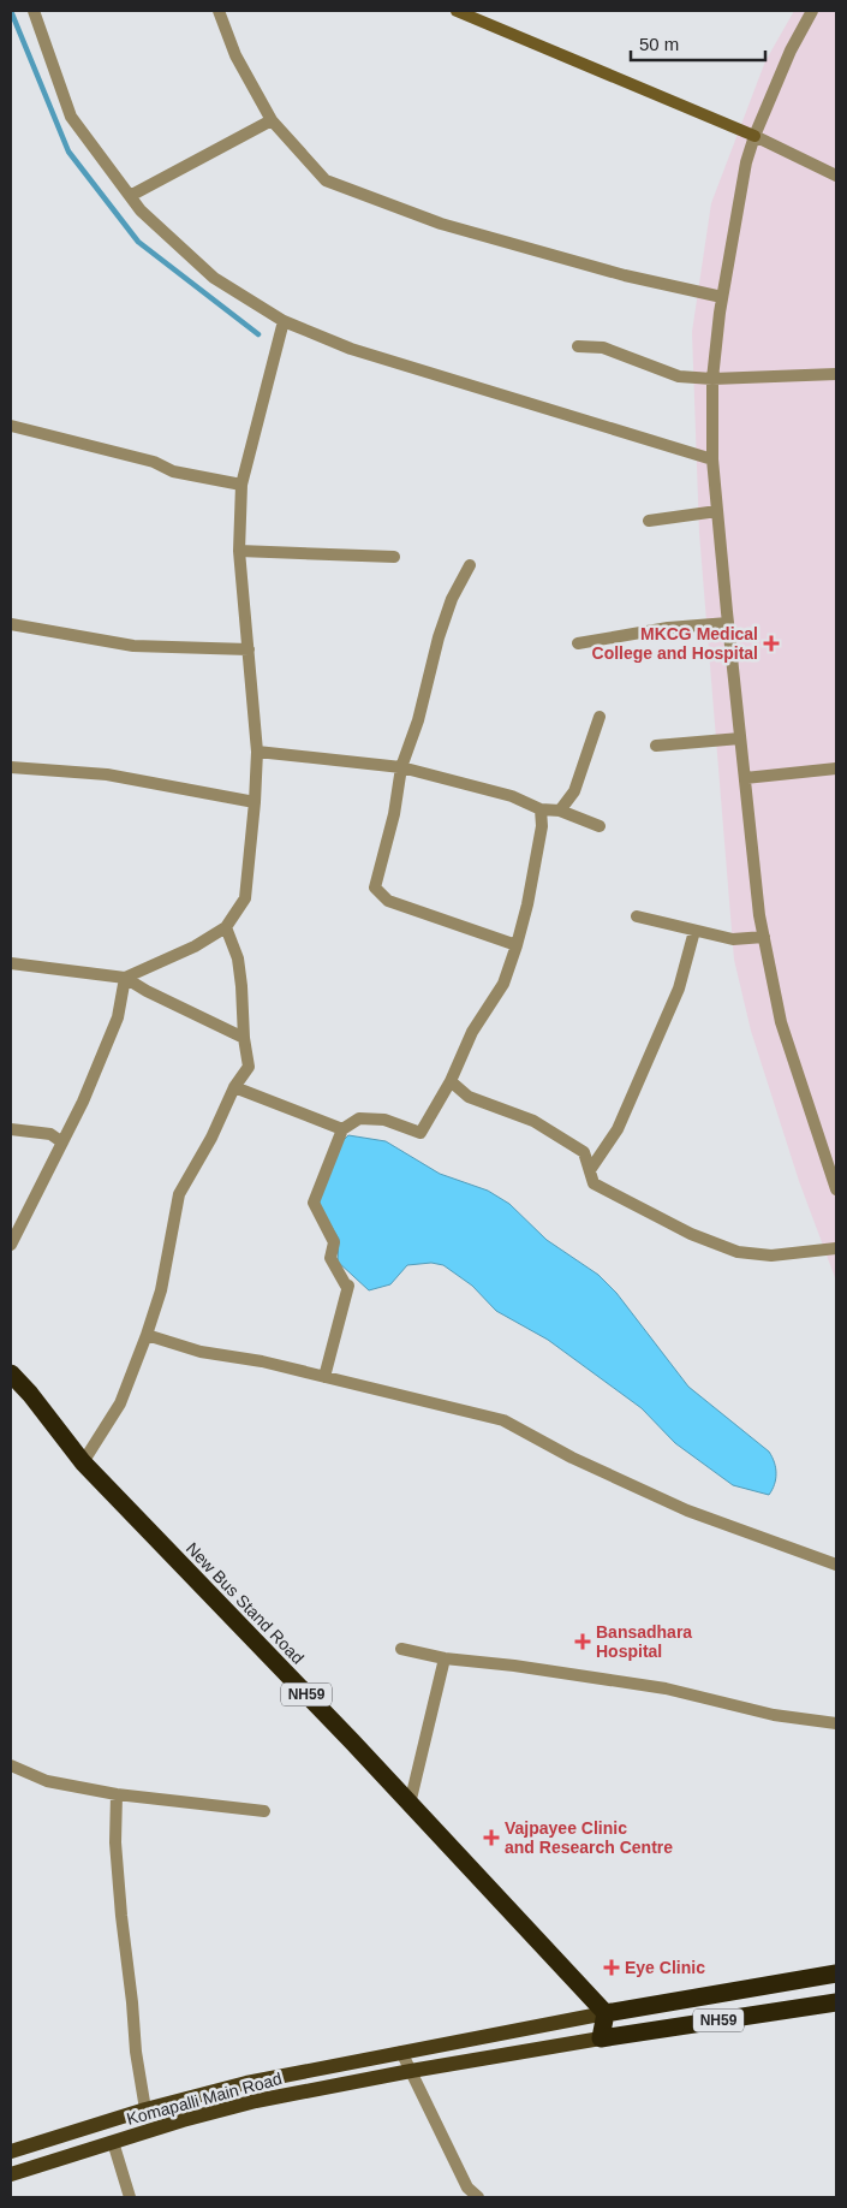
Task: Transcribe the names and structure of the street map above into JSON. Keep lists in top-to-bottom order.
{
  "streets": {
    "highway": ["New Bus Stand Road", "NH59"],
    "main road": ["Komapalli Main Road"]
  },
  "crossings": [
    ["New Bus Stand Road", "NH59"],
    ["NH59", "Komapalli Main Road"]
  ],
  "places": {
    "health": [
      "MKCG Medical College and Hospital",
      "Bansadhara Hospital",
      "Vajpayee Clinic and Research Centre",
      "Eye Clinic"
    ]
  },
  "scale_bar": "50 m"
}
